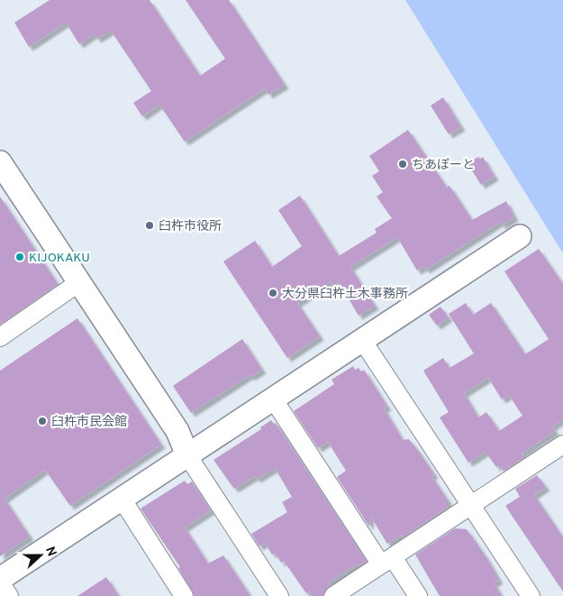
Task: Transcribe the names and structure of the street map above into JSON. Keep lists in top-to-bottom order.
{
  "places": [
    "ちあぽーと",
    "臼杵市役所",
    "KIJOKAKU",
    "大分県臼杵土木事務所",
    "臼杵市民会館"
  ],
  "north": "right"
}
